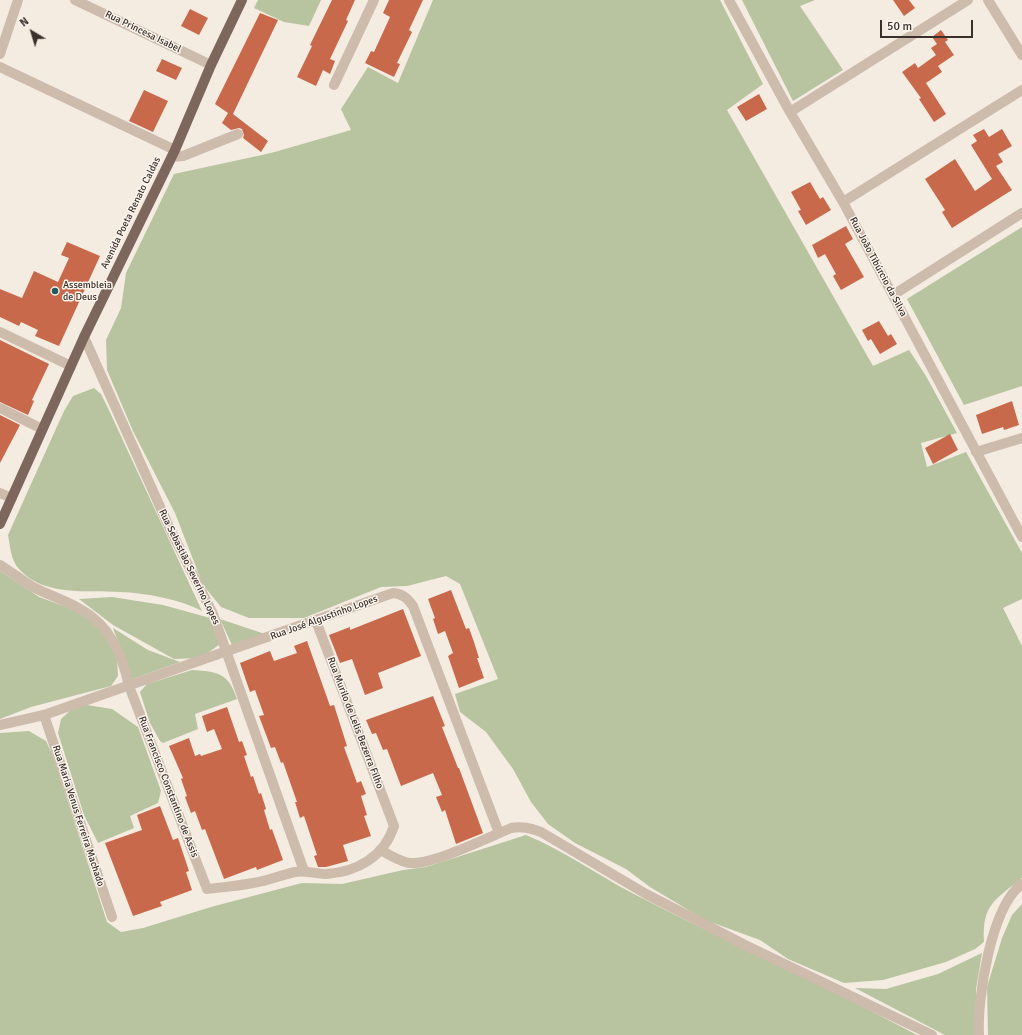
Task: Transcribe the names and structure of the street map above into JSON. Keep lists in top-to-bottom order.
{
  "streets": {
    "main road": ["Avenida Poeta Renato Caldas"],
    "street": [
      "Rua Princesa Isabel",
      "Rua João Tibúrcio da Silva",
      "Rua Sebastião Severino Lopes",
      "Rua José Algustinho Lopes",
      "Rua Murilo de Lelis Bezerra Filho",
      "Rua Francisco Constantino de Assis",
      "Rua Maria Venus Ferreira Machado"
    ]
  },
  "crossings": [
    ["Rua Princesa Isabel", "Avenida Poeta Renato Caldas"],
    ["Avenida Poeta Renato Caldas", "Rua Sebastião Severino Lopes"],
    ["Rua Sebastião Severino Lopes", "Rua José Algustinho Lopes"],
    ["Rua Sebastião Severino Lopes", "Rua Francisco Constantino de Assis"],
    ["Rua José Algustinho Lopes", "Rua Murilo de Lelis Bezerra Filho"],
    ["Rua José Algustinho Lopes", "Rua Francisco Constantino de Assis"],
    ["Rua José Algustinho Lopes", "Rua Maria Venus Ferreira Machado"]
  ],
  "places": ["Assembleia de Deus"],
  "scale_bar": "50 m",
  "north": "top left"
}
